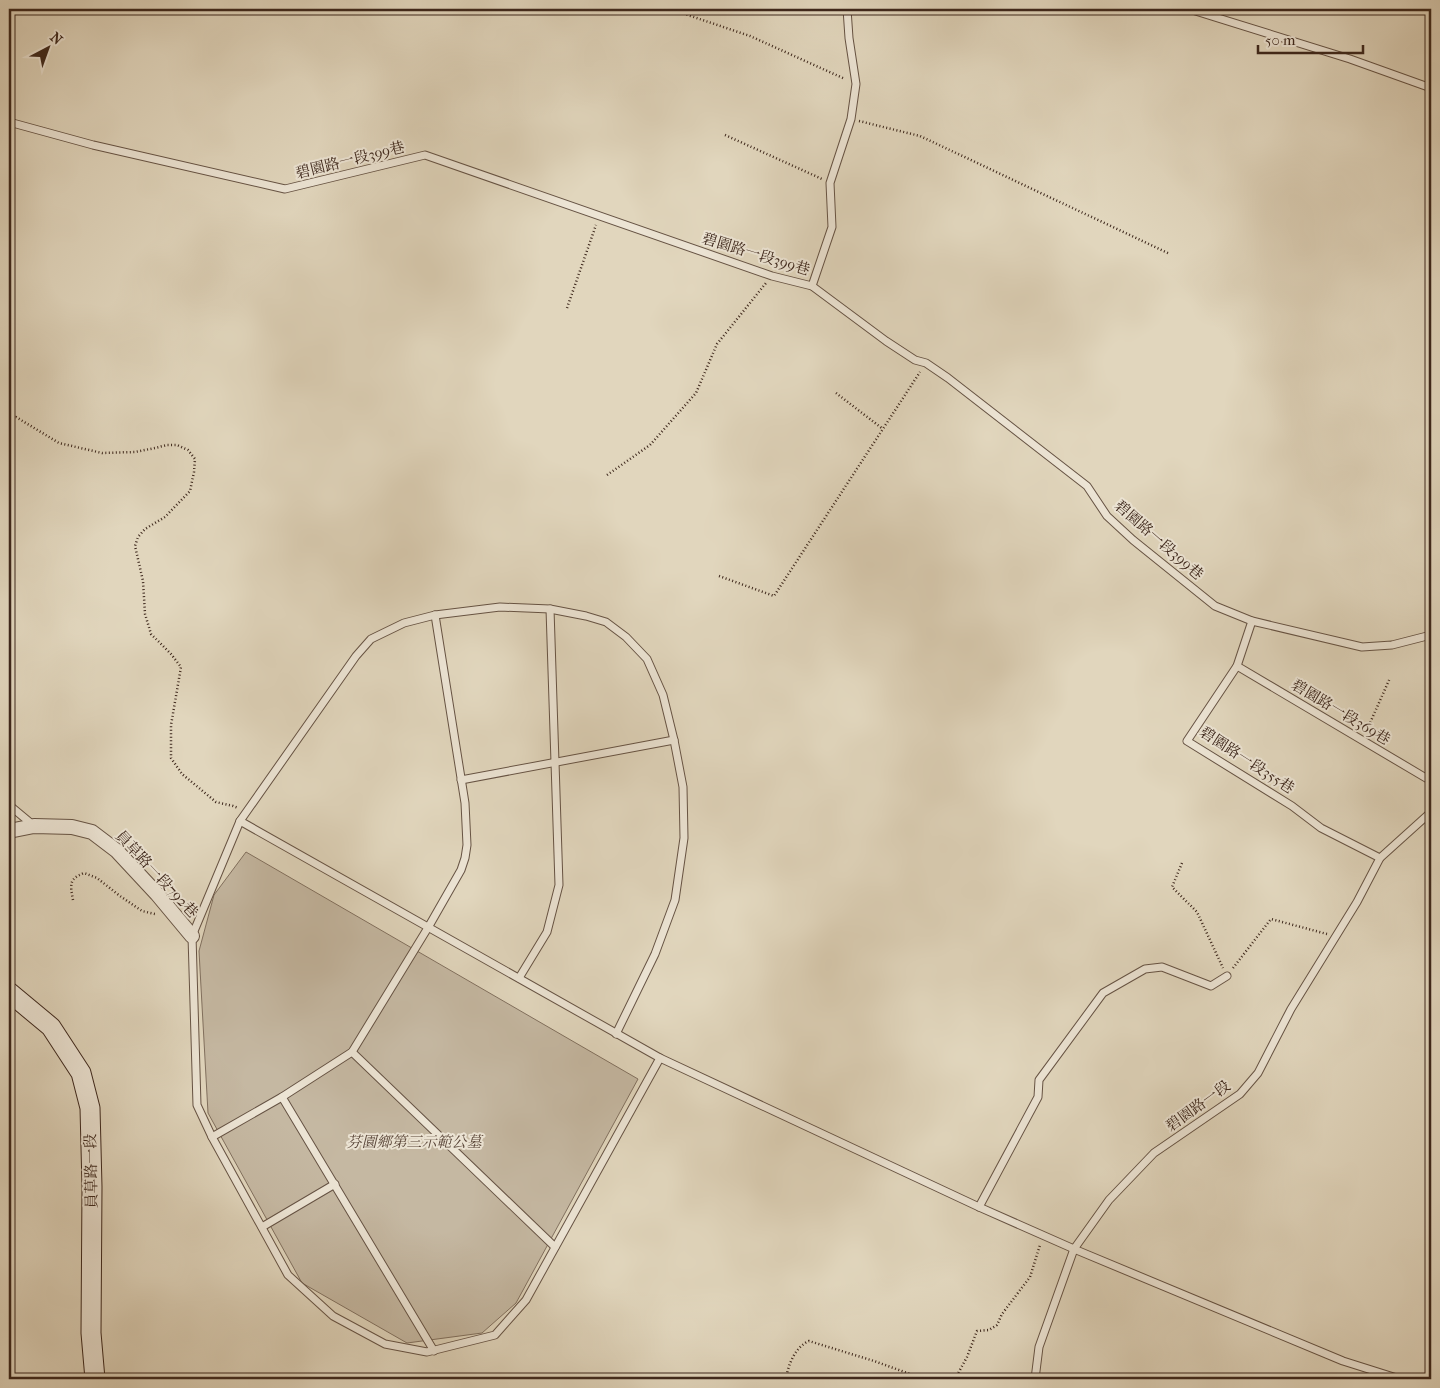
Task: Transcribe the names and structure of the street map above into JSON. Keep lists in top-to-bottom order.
{
  "streets": {
    "main road": ["員草路一段"],
    "street": ["員草路一段792巷"],
    "lane": [
      "碧園路一段399巷",
      "碧園路一段369巷",
      "碧園路一段355巷",
      "碧園路一段"
    ]
  },
  "crossings": [
    ["碧園路一段399巷", "碧園路一段355巷"],
    ["碧園路一段369巷", "碧園路一段355巷"],
    ["碧園路一段355巷", "碧園路一段"]
  ],
  "parks": ["芬園鄉第三示範公墓"],
  "scale_bar": "50 m",
  "north": "top right"
}
